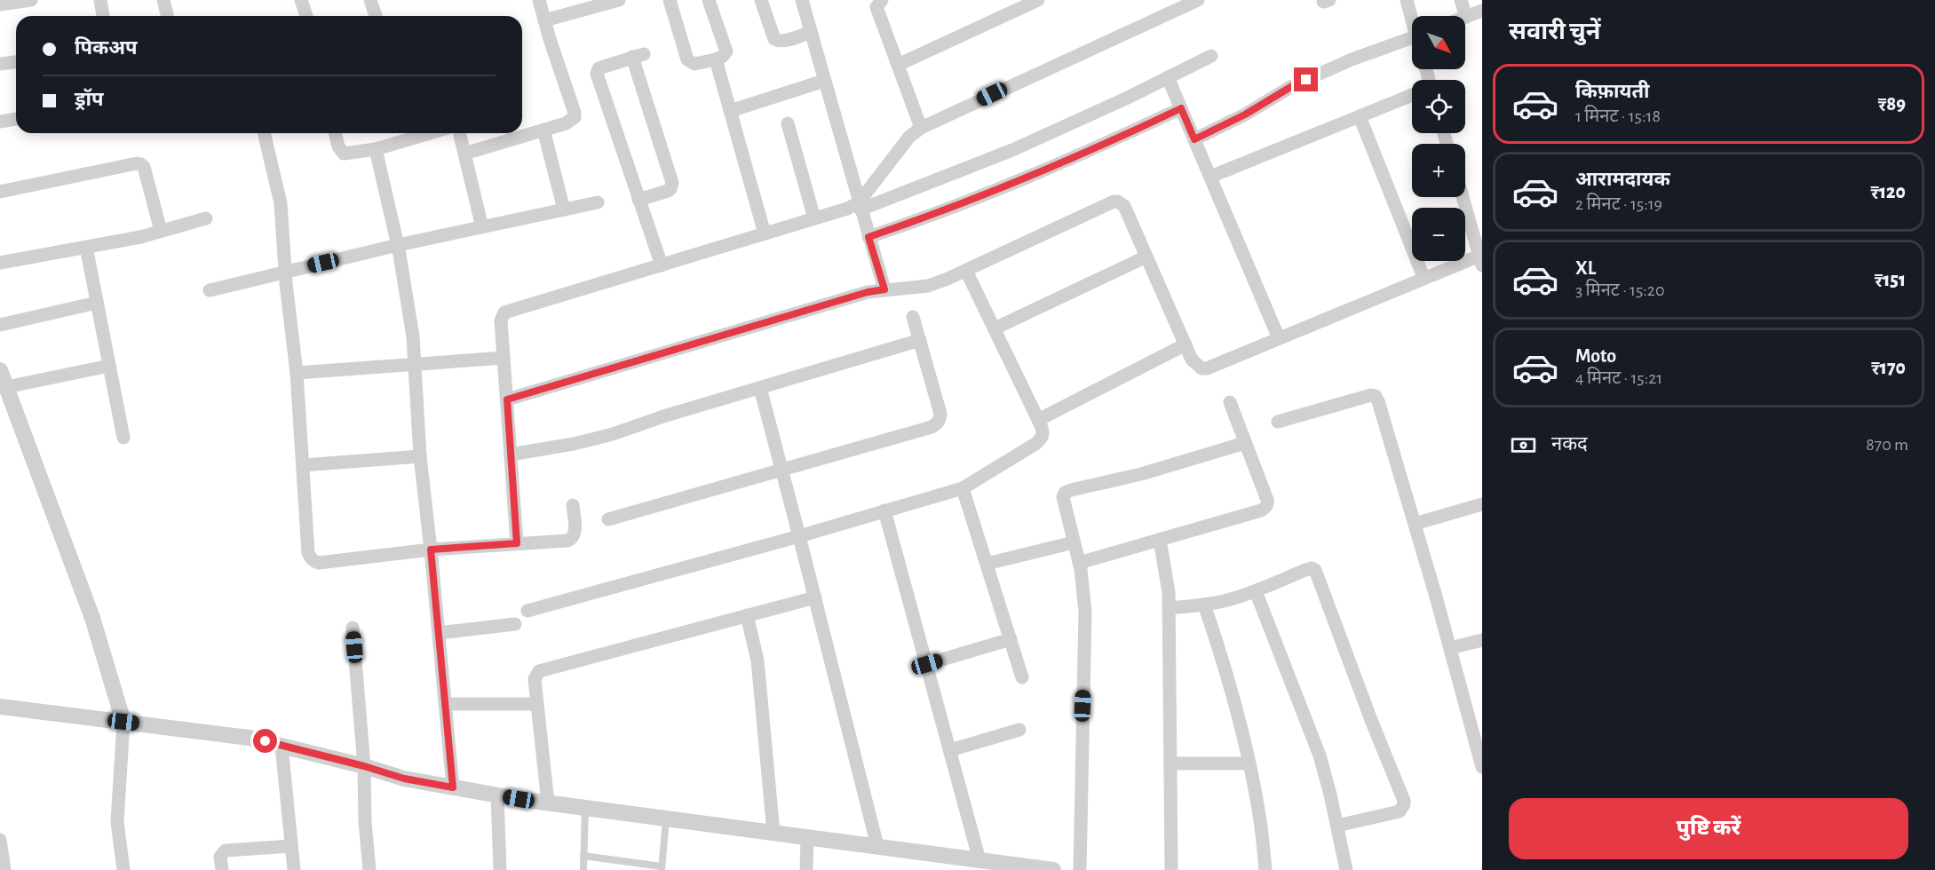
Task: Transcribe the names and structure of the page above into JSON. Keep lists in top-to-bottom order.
{
  "north": "bottom right",
  "page": {
    "heading": "सवारी चुनें",
    "map_buttons": ["+", "−"],
    "banner": ["पिकअप", "ड्रॉप"],
    "list": [
      {
        "name": "किफ़ायती",
        "note": "1 मिनट · 15:18",
        "value": "₹89"
      },
      {
        "name": "आरामदायक",
        "note": "2 मिनट · 15:19",
        "value": "₹120"
      },
      {
        "name": "XL",
        "note": "3 मिनट · 15:20",
        "value": "₹151"
      },
      {
        "name": "Moto",
        "note": "4 मिनट · 15:21",
        "value": "₹170"
      }
    ],
    "pay": ["नकद", "870 m"],
    "buttons": "पुष्टि करें"
  }
}
